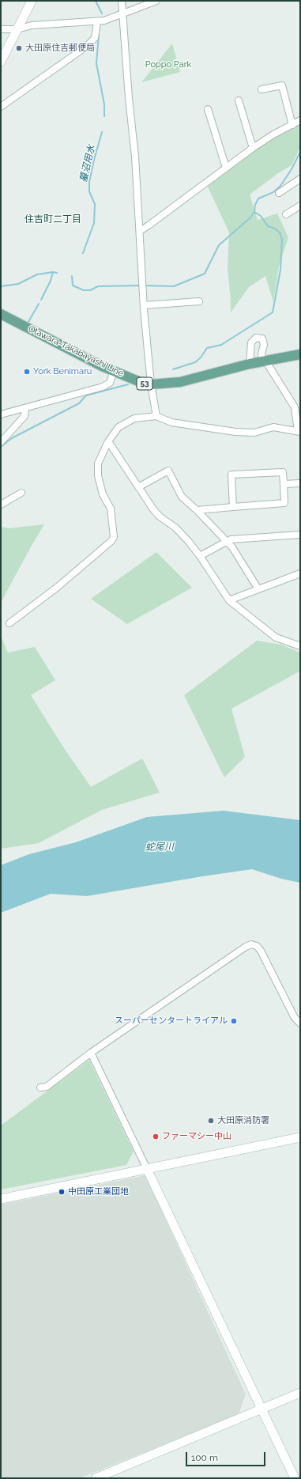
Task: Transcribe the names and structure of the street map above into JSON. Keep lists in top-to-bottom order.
{
  "streets": {
    "main road": ["Otawara-Takabayashi Line", "53"]
  },
  "districts": ["住吉町二丁目"],
  "water": ["蟇沼用水", "蛇尾川"],
  "parks": ["Poppo Park"],
  "places": [
    "大田原住吉郵便局",
    "York Benimaru",
    "スーパーセンタートライアル",
    "大田原消防署",
    "ファーマシー中山",
    "中田原工業団地"
  ],
  "scale_bar": "100 m"
}
